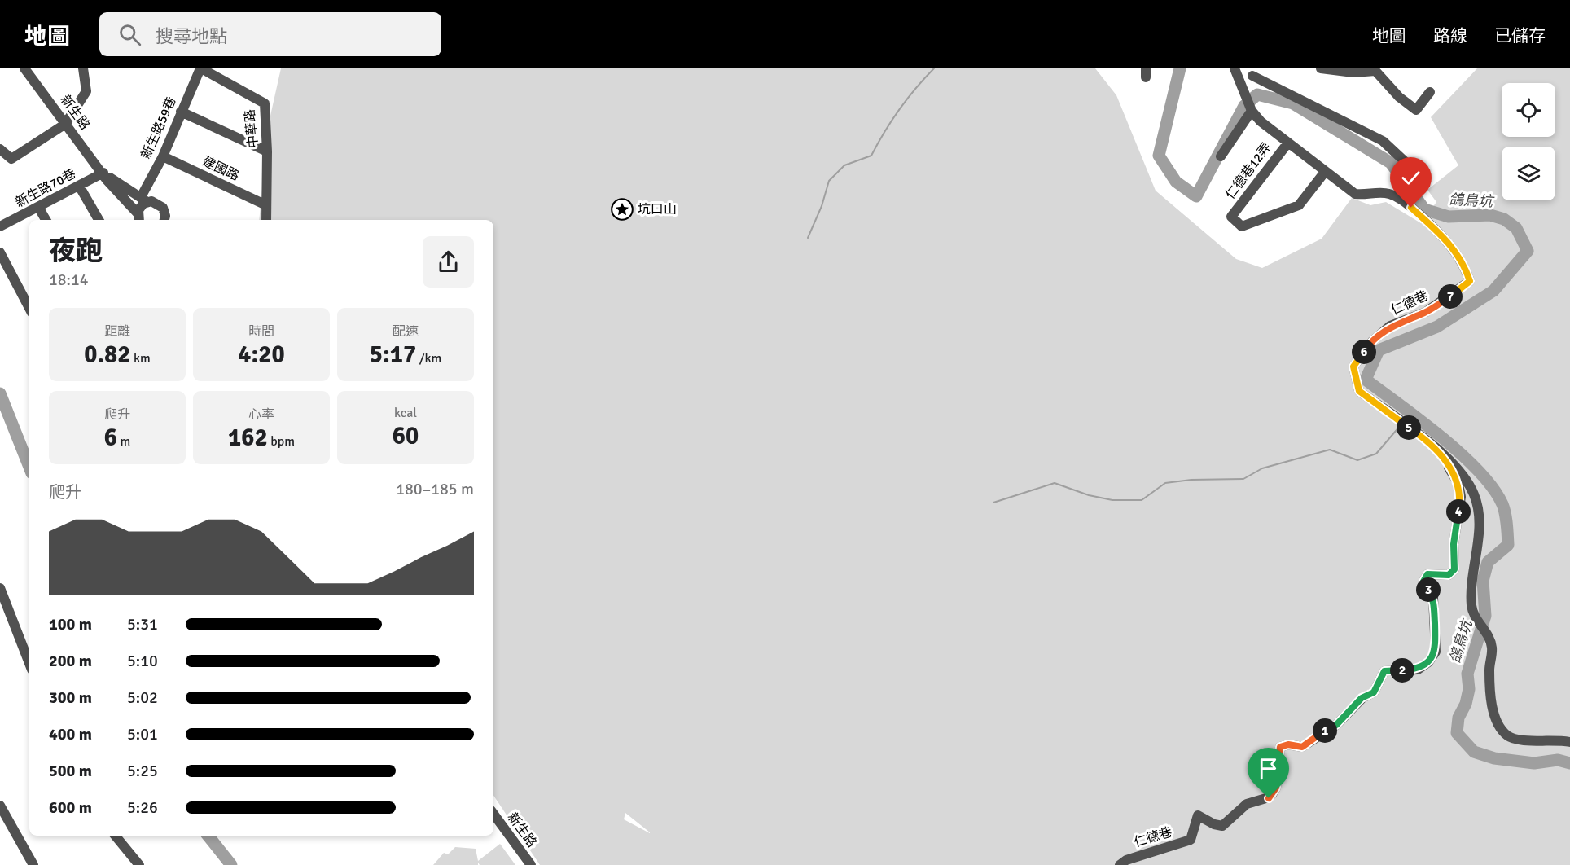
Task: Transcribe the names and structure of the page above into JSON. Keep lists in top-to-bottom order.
{
  "streets": {
    "street": [
      "新生路",
      "新生路59巷",
      "中華路",
      "建國路",
      "仁德巷12弄",
      "新生路70巷",
      "仁德巷"
    ]
  },
  "crossings": [
    ["新生路", "新生路59巷"],
    ["新生路", "新生路70巷"],
    ["新生路59巷", "中華路"],
    ["新生路59巷", "建國路"],
    ["中華路", "建國路"],
    ["仁德巷12弄", "仁德巷"]
  ],
  "water": ["鴿鳥坑"],
  "places": {
    "place": ["坑口山"]
  },
  "page": {
    "header": "地圖",
    "search": "搜尋地點",
    "nav": ["地圖", "路線", "已儲存"],
    "heading": ["夜跑", "18:14"],
    "pins": [
      "7",
      "6",
      "5",
      "4",
      "3",
      "2",
      "1"
    ],
    "stats": [
      ["距離", "0.82 km"],
      ["時間", "4:20"],
      ["配速", "5:17 /km"],
      ["爬升", "6 m"],
      ["心率", "162 bpm"],
      ["kcal", "60"]
    ],
    "chart": ["爬升", "180–185 m"],
    "list": [
      {
        "name": "100 m",
        "note": "5:31"
      },
      {
        "name": "200 m",
        "note": "5:10"
      },
      {
        "name": "300 m",
        "note": "5:02"
      },
      {
        "name": "400 m",
        "note": "5:01"
      },
      {
        "name": "500 m",
        "note": "5:25"
      },
      {
        "name": "600 m",
        "note": "5:26"
      }
    ]
  }
}
